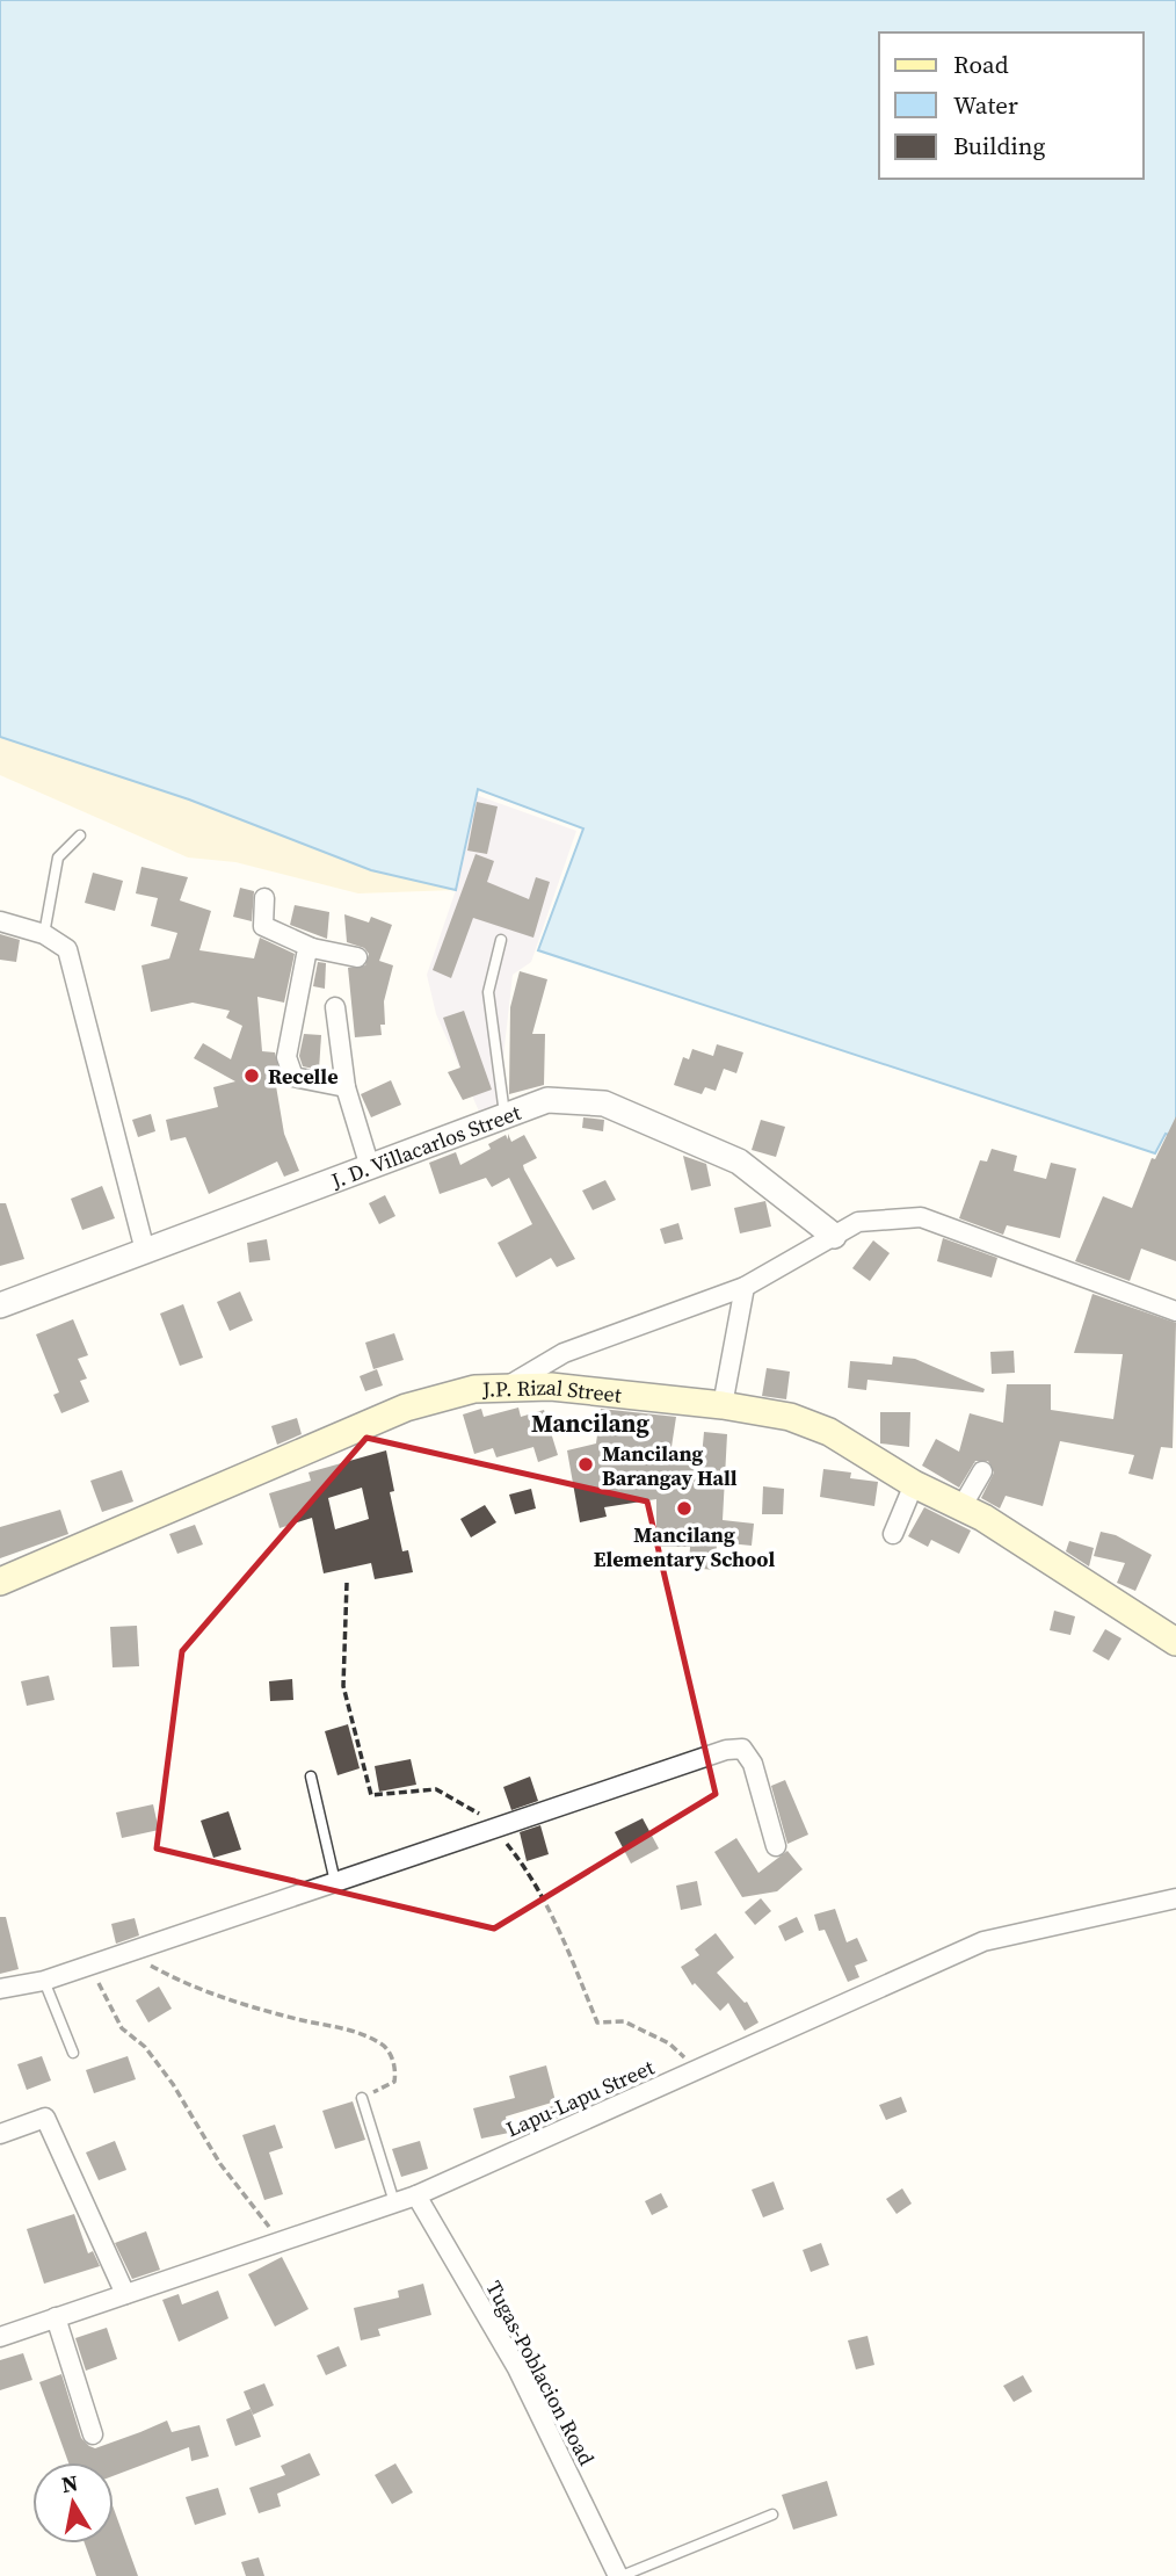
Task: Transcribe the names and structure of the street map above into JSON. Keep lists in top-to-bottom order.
{
  "streets": {
    "main road": ["J.P. Rizal Street"],
    "street": ["J. D. Villacarlos Street", "Lapu-Lapu Street", "Tugas-Poblacion Road"]
  },
  "crossings": [
    ["Lapu-Lapu Street", "Tugas-Poblacion Road"]
  ],
  "districts": ["Mancilang"],
  "places": ["Recelle", "Mancilang Barangay Hall", "Mancilang Elementary School"],
  "legend": ["Road", "Water", "Building"],
  "north": "top"
}
